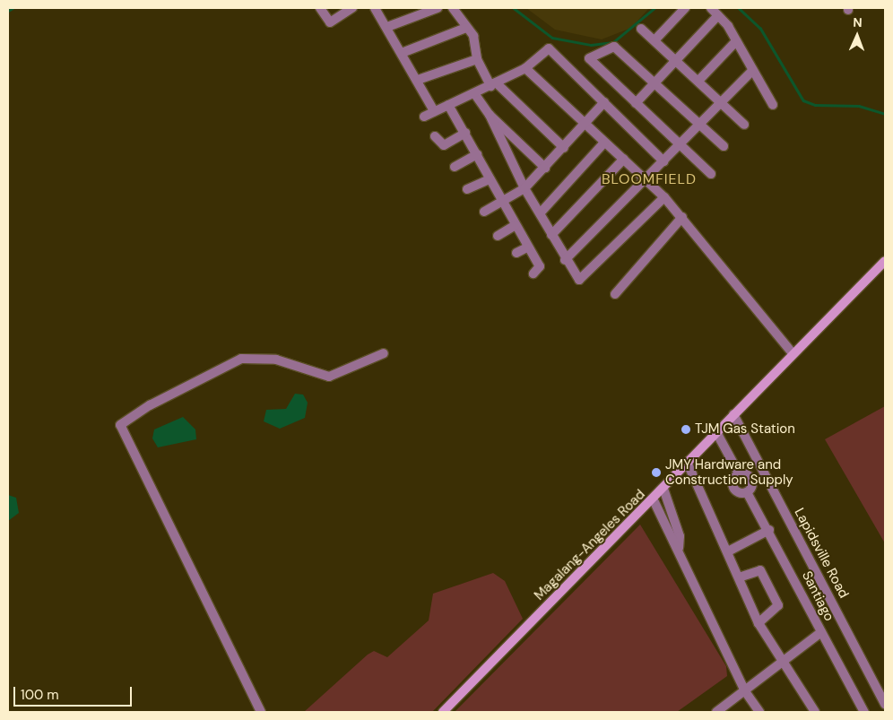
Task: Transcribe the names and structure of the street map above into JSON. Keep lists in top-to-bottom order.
{
  "streets": {
    "main road": ["Magalang-Angeles Road"],
    "street": ["Lapidsville Road", "Santiago"]
  },
  "crossings": [
    ["Magalang-Angeles Road", "Lapidsville Road"],
    ["Magalang-Angeles Road", "Santiago"]
  ],
  "districts": ["BLOOMFIELD"],
  "places": ["TJM Gas Station", "JMY Hardware and Construction Supply"],
  "scale_bar": "100 m",
  "north": "top"
}
